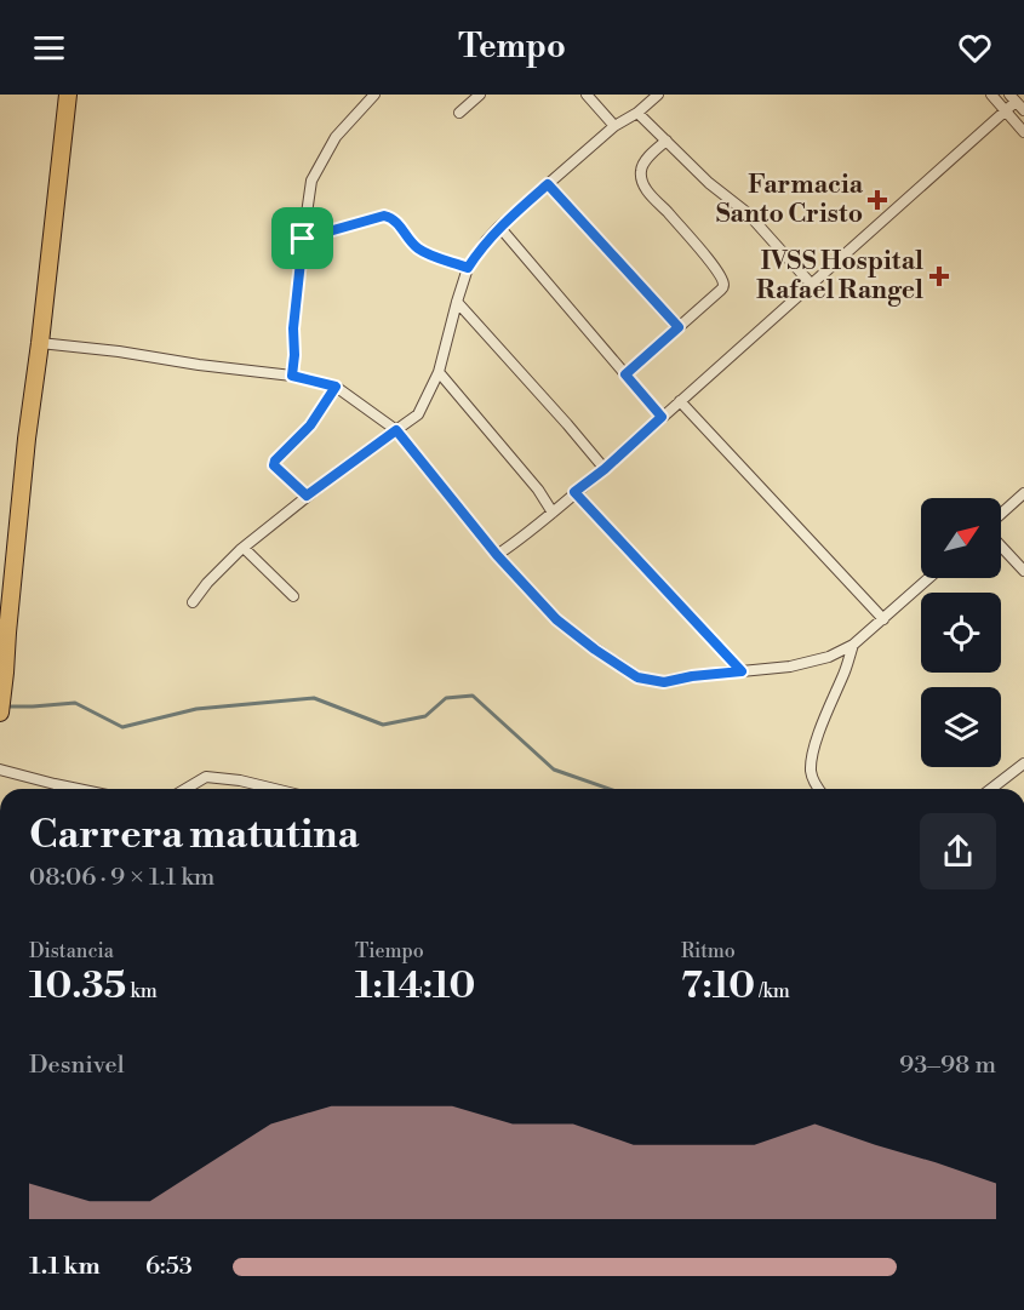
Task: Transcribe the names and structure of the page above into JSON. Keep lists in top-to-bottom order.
{
  "places": {
    "health": ["Farmacia Santo Cristo", "IVSS Hospital Rafael Rangel"]
  },
  "north": "top right",
  "page": {
    "header": "Tempo",
    "heading": ["Carrera matutina", "08:06 · 9 × 1.1 km"],
    "stats": [
      ["Distancia", "10.35 km"],
      ["Tiempo", "1:14:10"],
      ["Ritmo", "7:10 /km"]
    ],
    "chart": ["Desnivel", "93–98 m"],
    "list": [
      {
        "name": "1.1 km",
        "note": "6:53"
      }
    ]
  }
}
